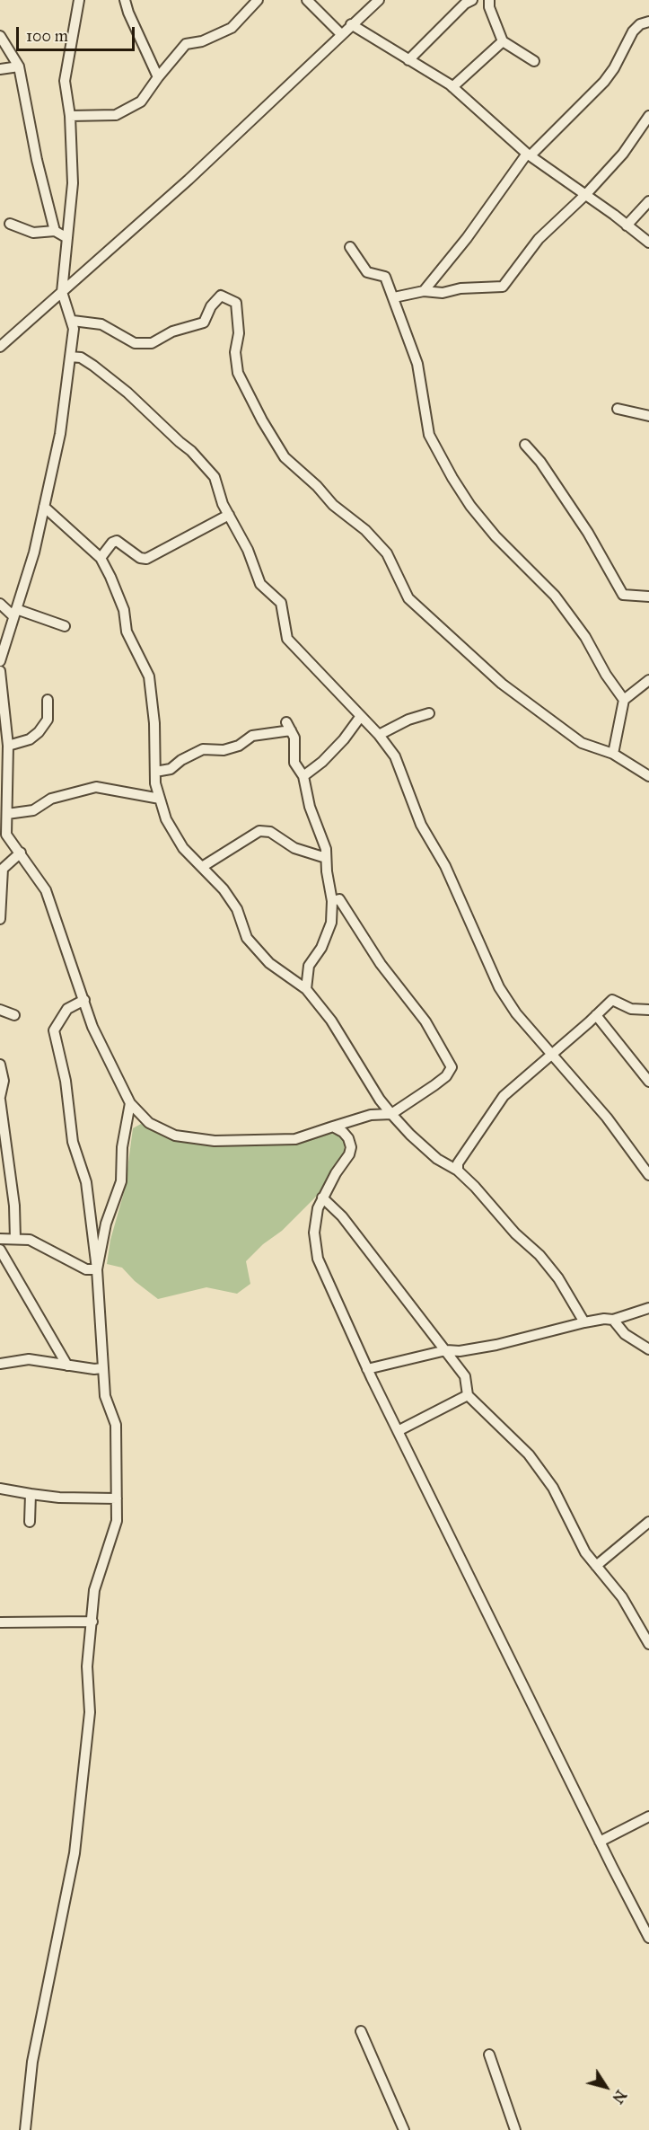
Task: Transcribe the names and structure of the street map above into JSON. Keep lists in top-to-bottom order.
{
  "scale_bar": "100 m",
  "north": "bottom right"
}
